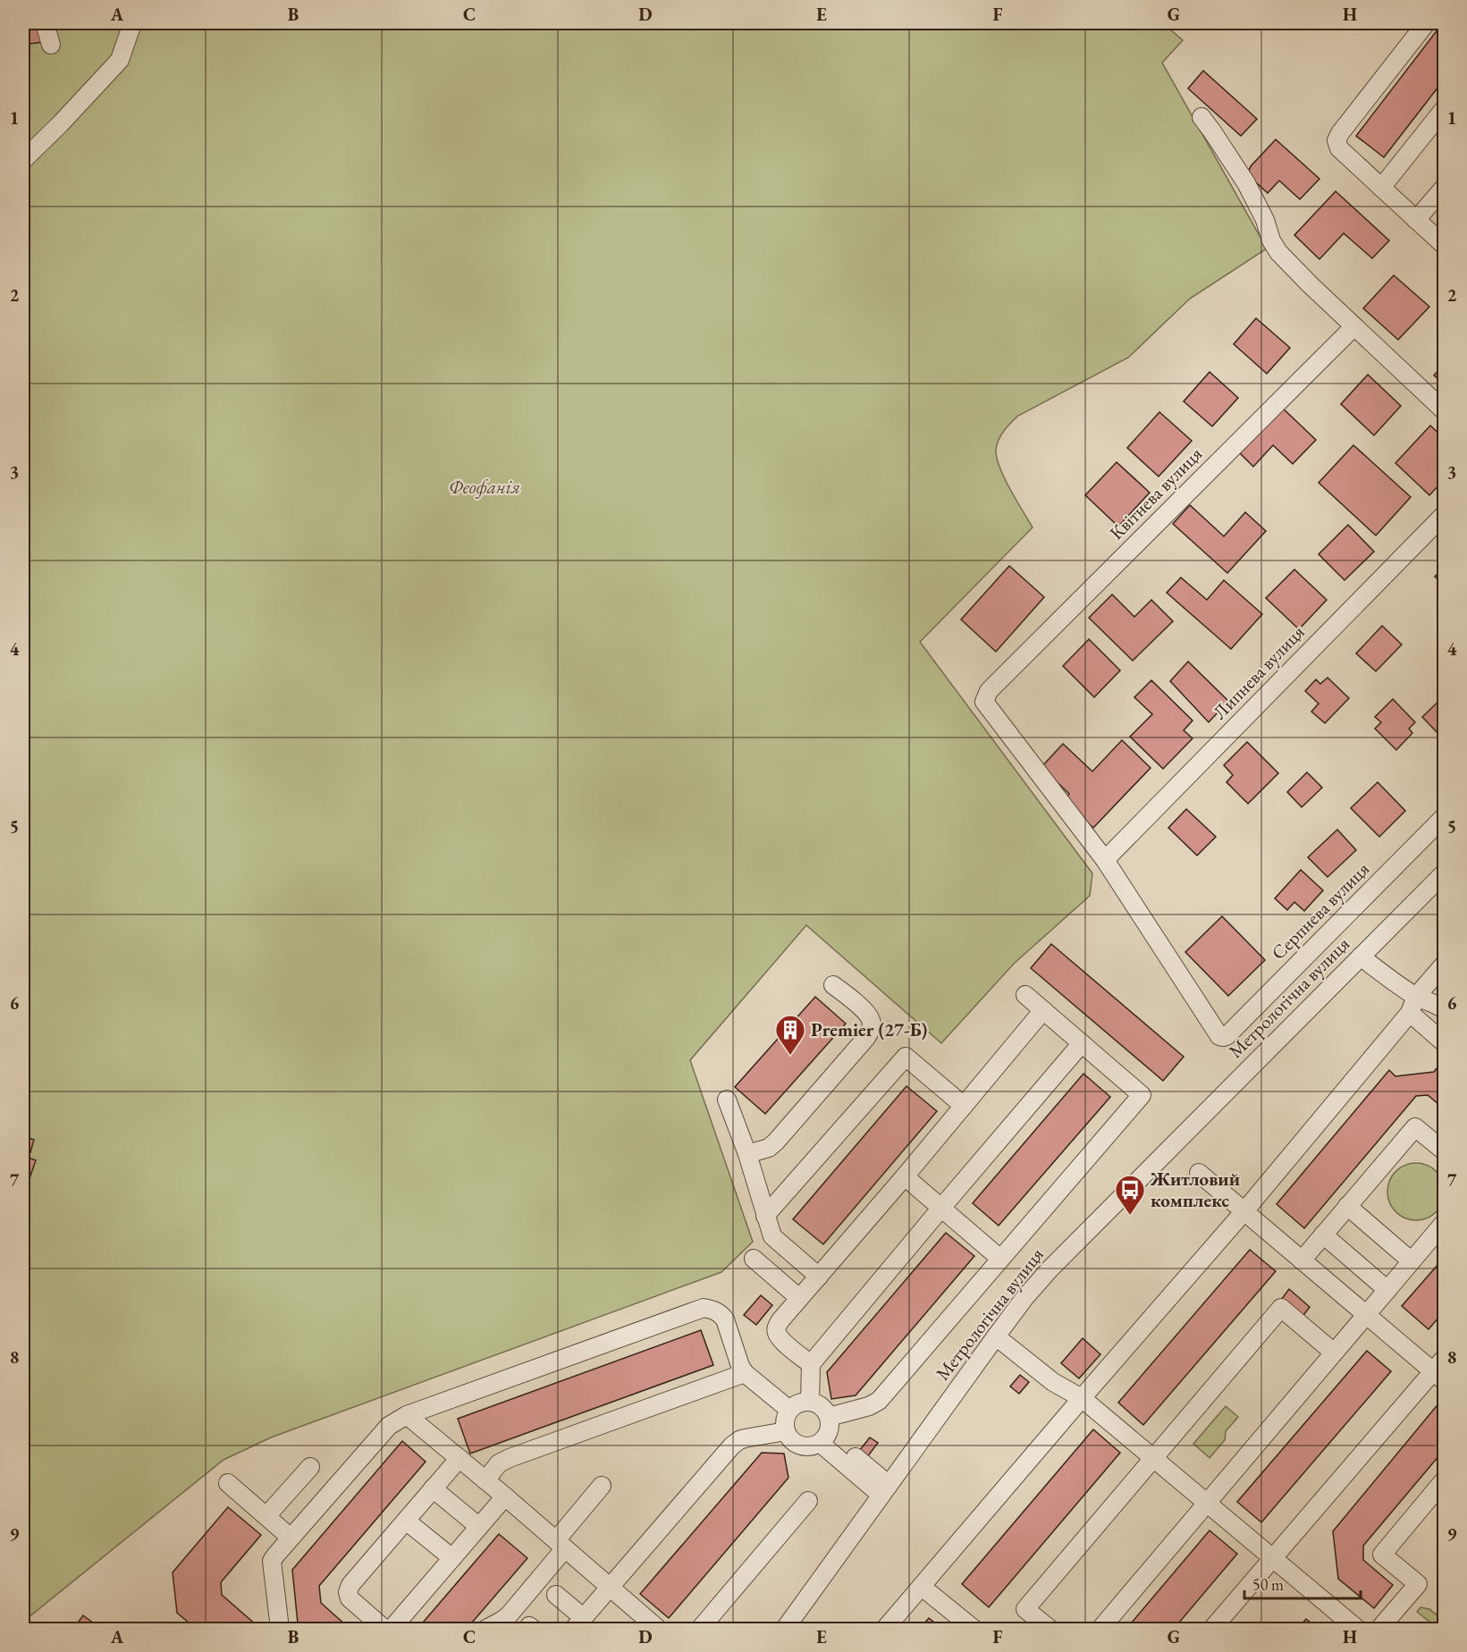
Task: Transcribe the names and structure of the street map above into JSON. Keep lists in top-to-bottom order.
{
  "streets": {
    "street": [
      "Квітнева вулиця",
      "Липнева вулиця",
      "Серпнева вулиця",
      "Метрологічна вулиця"
    ]
  },
  "crossings": [
    ["Квітнева вулиця", "Липнева вулиця"],
    ["Квітнева вулиця", "Серпнева вулиця"],
    ["Липнева вулиця", "Серпнева вулиця"]
  ],
  "parks": ["Феофанія"],
  "places": {
    "building": ["Premier (27-Б)"],
    "bus stop": ["Житловий комплекс"]
  },
  "scale_bar": "50 m",
  "grid": {
    "columns": [
      "A",
      "B",
      "C",
      "D",
      "E",
      "F",
      "G",
      "H"
    ],
    "rows": [
      "1",
      "2",
      "3",
      "4",
      "5",
      "6",
      "7",
      "8",
      "9"
    ]
  }
}
